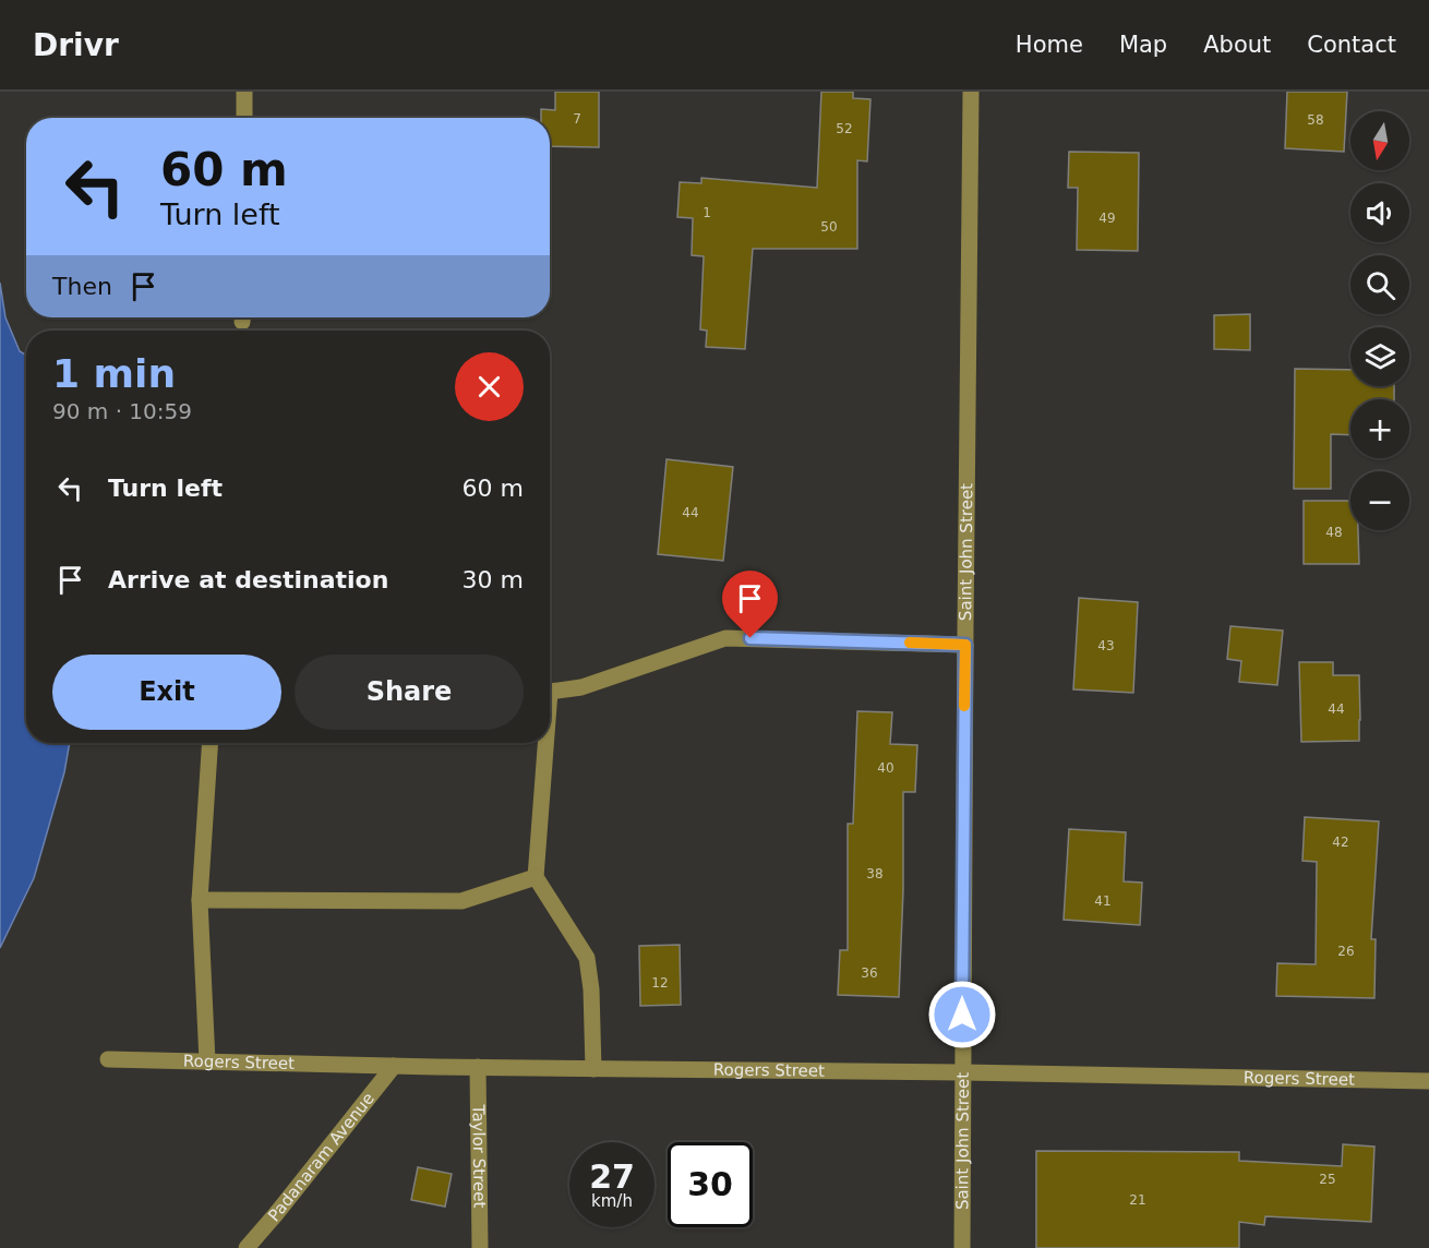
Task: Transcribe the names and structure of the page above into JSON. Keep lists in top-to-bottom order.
{
  "streets": {
    "street": [
      "Saint John Street",
      "Rogers Street",
      "Padanaram Avenue",
      "Taylor Street"
    ]
  },
  "crossings": [
    ["Saint John Street", "Rogers Street"],
    ["Rogers Street", "Padanaram Avenue"],
    ["Rogers Street", "Taylor Street"]
  ],
  "house_numbers": [
    "7",
    "58",
    "52",
    "1",
    "49",
    "50",
    "44",
    "48",
    "43",
    "44",
    "40",
    "42",
    "38",
    "41",
    "26",
    "36",
    "12",
    "25",
    "21"
  ],
  "north": "bottom",
  "page": {
    "header": "Drivr",
    "nav": [
      "Home",
      "Map",
      "About",
      "Contact"
    ],
    "map_buttons": ["+", "−"],
    "turn": ["60 m", "Turn left"],
    "then": "Then",
    "heading": ["1 min", "90 m · 10:59"],
    "list": [
      {
        "name": "Turn left",
        "value": "60 m"
      },
      {
        "name": "Arrive at destination",
        "value": "30 m"
      }
    ],
    "buttons": ["Exit", "Share"],
    "speed": "27 km/h",
    "limit": "30"
  }
}
